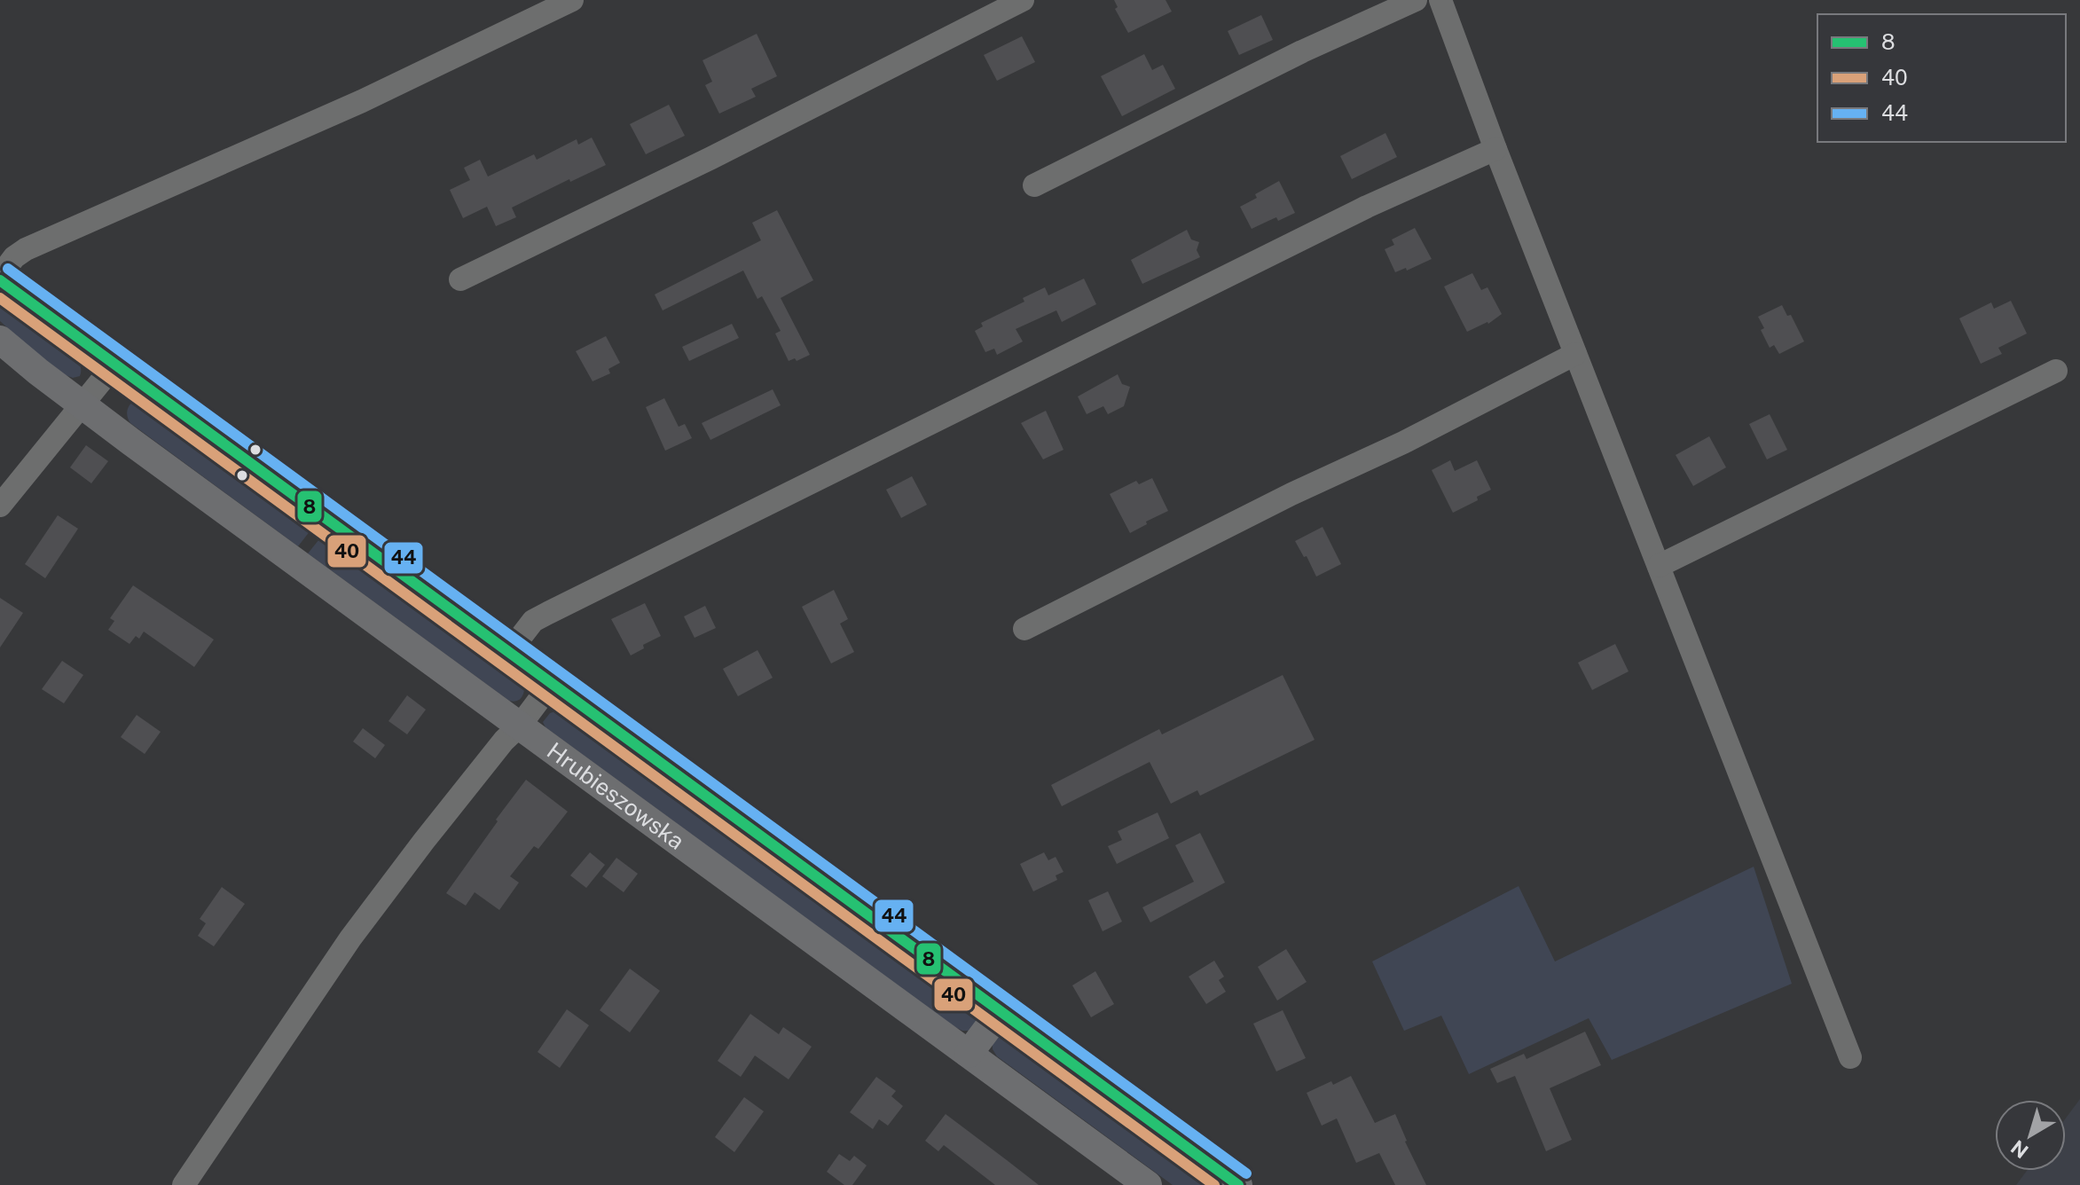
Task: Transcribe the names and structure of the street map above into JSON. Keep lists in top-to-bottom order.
{
  "streets": {
    "main road": ["Hrubieszowska"]
  },
  "lines": ["transit line 44", "transit line 8", "transit line 40"],
  "legend": ["8", "40", "44"],
  "north": "bottom left"
}
